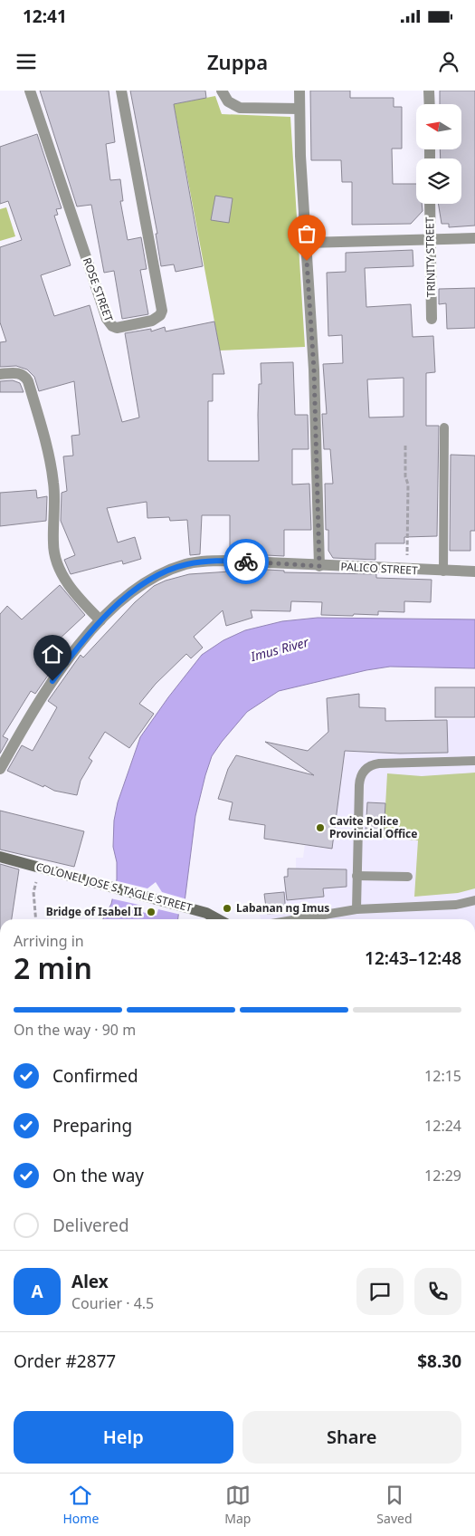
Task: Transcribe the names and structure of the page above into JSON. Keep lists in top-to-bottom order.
{
  "streets": {
    "main road": ["COLONEL JOSE S. TAGLE STREET"],
    "street": ["TRINITY STREET", "ROSE STREET", "PALICO STREET"]
  },
  "water": ["Imus River"],
  "places": ["Cavite Police Provincial Office", "Labanan ng Imus", "Bridge of Isabel II"],
  "north": "left",
  "page": {
    "status": "12:41",
    "header": "Zuppa",
    "heading": ["2 min", "Arriving in", "12:43–12:48"],
    "panel": [
      "Alex",
      "Courier · 4.5",
      "Order #2877",
      "$8.30"
    ],
    "bar": "On the way · 90 m",
    "list": [
      ["Confirmed", "12:15"],
      ["Preparing", "12:24"],
      ["On the way", "12:29"],
      "Delivered"
    ],
    "round": "A",
    "buttons": ["Help", "Share"],
    "tabs": ["Home", "Map", "Saved"]
  }
}
